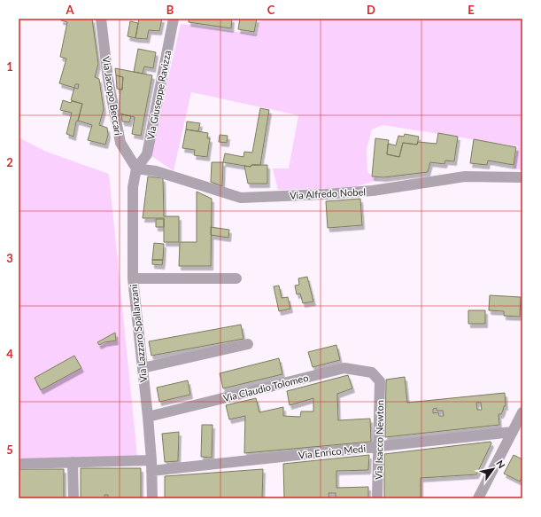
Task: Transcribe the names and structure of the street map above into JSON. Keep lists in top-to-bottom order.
{
  "streets": {
    "street": [
      "Via Giuseppe Ravizza",
      "Via Jacopo Beccari",
      "Via Alfredo Nobel",
      "Via Lazzaro Spallanzani",
      "Via Claudio Tolomeo",
      "Via Isacco Newton",
      "Via Enrico Medi"
    ]
  },
  "crossings": [
    ["Via Giuseppe Ravizza", "Via Jacopo Beccari"],
    ["Via Giuseppe Ravizza", "Via Alfredo Nobel"],
    ["Via Giuseppe Ravizza", "Via Lazzaro Spallanzani"],
    ["Via Jacopo Beccari", "Via Alfredo Nobel"],
    ["Via Jacopo Beccari", "Via Lazzaro Spallanzani"],
    ["Via Alfredo Nobel", "Via Lazzaro Spallanzani"],
    ["Via Lazzaro Spallanzani", "Via Claudio Tolomeo"],
    ["Via Lazzaro Spallanzani", "Via Enrico Medi"],
    ["Via Claudio Tolomeo", "Via Isacco Newton"],
    ["Via Isacco Newton", "Via Enrico Medi"]
  ],
  "north": "top right",
  "grid": {
    "columns": [
      "A",
      "B",
      "C",
      "D",
      "E"
    ],
    "rows": [
      "1",
      "2",
      "3",
      "4",
      "5"
    ]
  }
}
